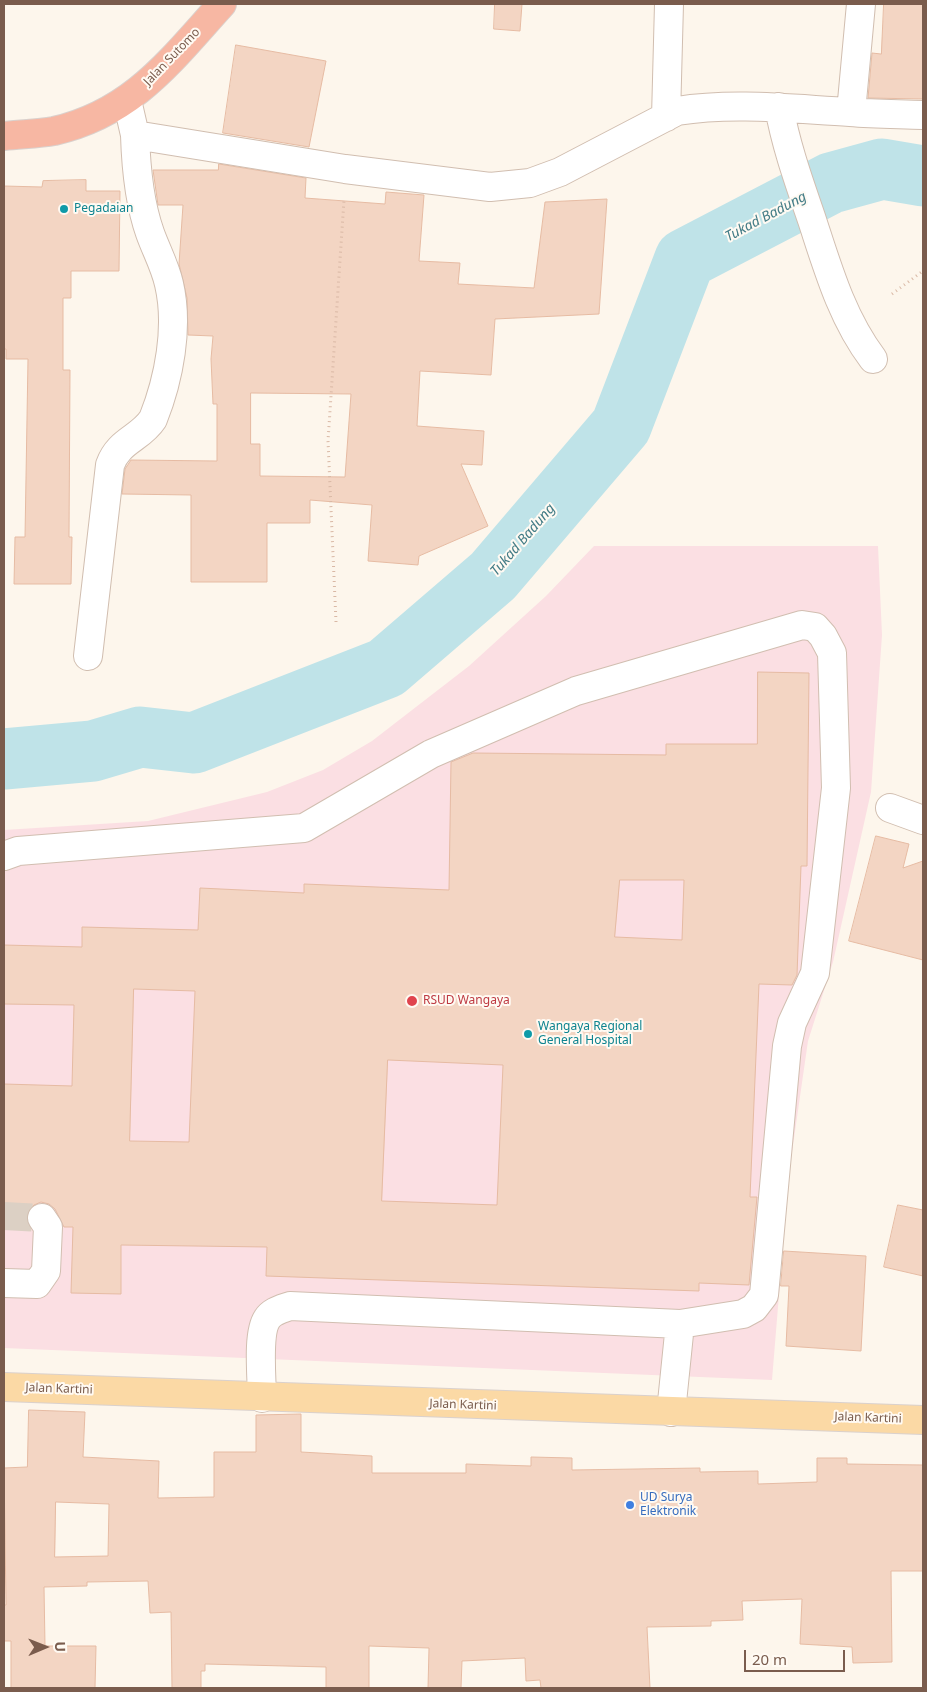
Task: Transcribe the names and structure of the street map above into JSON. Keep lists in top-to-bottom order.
{
  "streets": {
    "highway": ["Jalan Sutomo"],
    "main road": ["Jalan Kartini"]
  },
  "water": ["Tukad Badung"],
  "places": [
    "Pegadaian",
    "RSUD Wangaya",
    "Wangaya Regional General Hospital",
    "UD Surya Elektronik"
  ],
  "scale_bar": "20 m",
  "north": "right"
}
